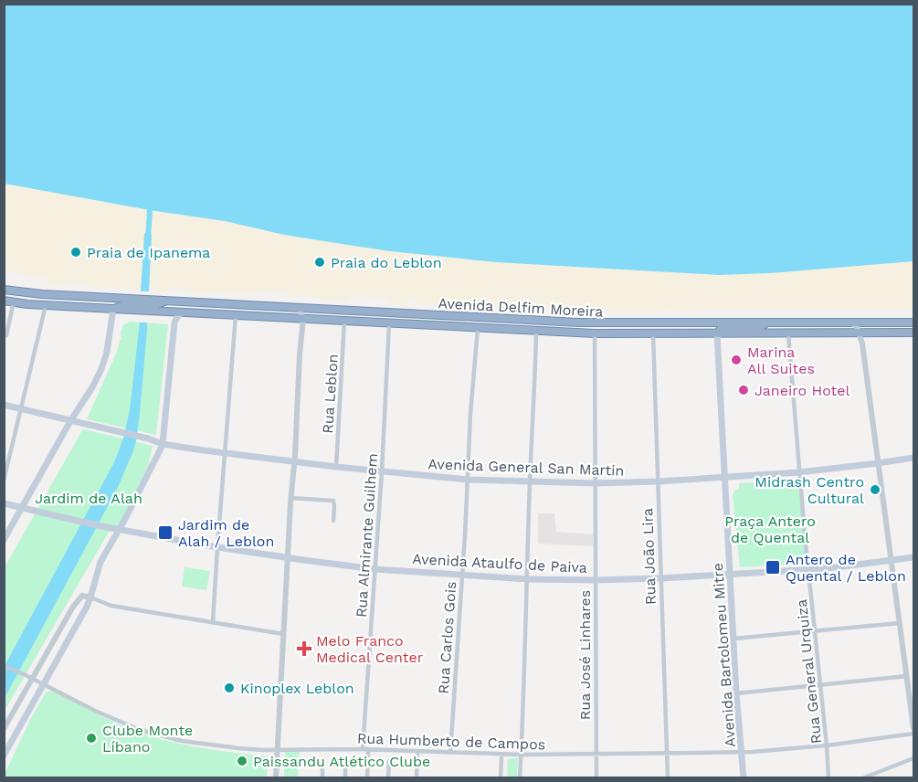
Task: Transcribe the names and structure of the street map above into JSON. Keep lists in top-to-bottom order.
{
  "streets": {
    "highway": ["Avenida Delfim Moreira"],
    "main road": ["Avenida General San Martin", "Avenida Ataulfo de Paiva", "Avenida Bartolomeu Mitre"],
    "street": [
      "Rua Leblon",
      "Rua Almirante Guilhem",
      "Rua João Lira",
      "Rua Carlos Gois",
      "Rua José Linhares",
      "Rua General Urquiza",
      "Rua Humberto de Campos"
    ]
  },
  "crossings": [
    ["Avenida Delfim Moreira", "Rua Leblon"],
    ["Avenida Delfim Moreira", "Rua Almirante Guilhem"],
    ["Avenida Delfim Moreira", "Rua João Lira"],
    ["Avenida Delfim Moreira", "Rua Carlos Gois"],
    ["Avenida Delfim Moreira", "Rua José Linhares"],
    ["Avenida Delfim Moreira", "Avenida Bartolomeu Mitre"],
    ["Avenida Delfim Moreira", "Rua General Urquiza"],
    ["Rua Leblon", "Avenida General San Martin"],
    ["Avenida General San Martin", "Rua Almirante Guilhem"],
    ["Avenida General San Martin", "Rua João Lira"],
    ["Avenida General San Martin", "Rua Carlos Gois"],
    ["Avenida General San Martin", "Rua José Linhares"],
    ["Avenida General San Martin", "Avenida Bartolomeu Mitre"],
    ["Avenida General San Martin", "Rua General Urquiza"],
    ["Rua Almirante Guilhem", "Avenida Ataulfo de Paiva"],
    ["Rua Almirante Guilhem", "Rua Humberto de Campos"],
    ["Rua João Lira", "Avenida Ataulfo de Paiva"],
    ["Rua João Lira", "Rua Humberto de Campos"],
    ["Avenida Ataulfo de Paiva", "Rua Carlos Gois"],
    ["Avenida Ataulfo de Paiva", "Rua José Linhares"],
    ["Avenida Ataulfo de Paiva", "Avenida Bartolomeu Mitre"],
    ["Avenida Ataulfo de Paiva", "Rua General Urquiza"],
    ["Rua Carlos Gois", "Rua Humberto de Campos"],
    ["Rua José Linhares", "Rua Humberto de Campos"],
    ["Avenida Bartolomeu Mitre", "Rua Humberto de Campos"],
    ["Rua General Urquiza", "Rua Humberto de Campos"]
  ],
  "parks": ["Jardim de Alah", "Praça Antero de Quental"],
  "places": {
    "other": [
      "Praia de Ipanema",
      "Praia do Leblon",
      "Marina All Suites",
      "Janeiro Hotel",
      "Midrash Centro Cultural",
      "Kinoplex Leblon",
      "Clube Monte Líbano",
      "Paissandu Atlético Clube"
    ],
    "transit": ["Jardim de Alah / Leblon", "Antero de Quental / Leblon"],
    "health": ["Melo Franco Medical Center"]
  }
}
